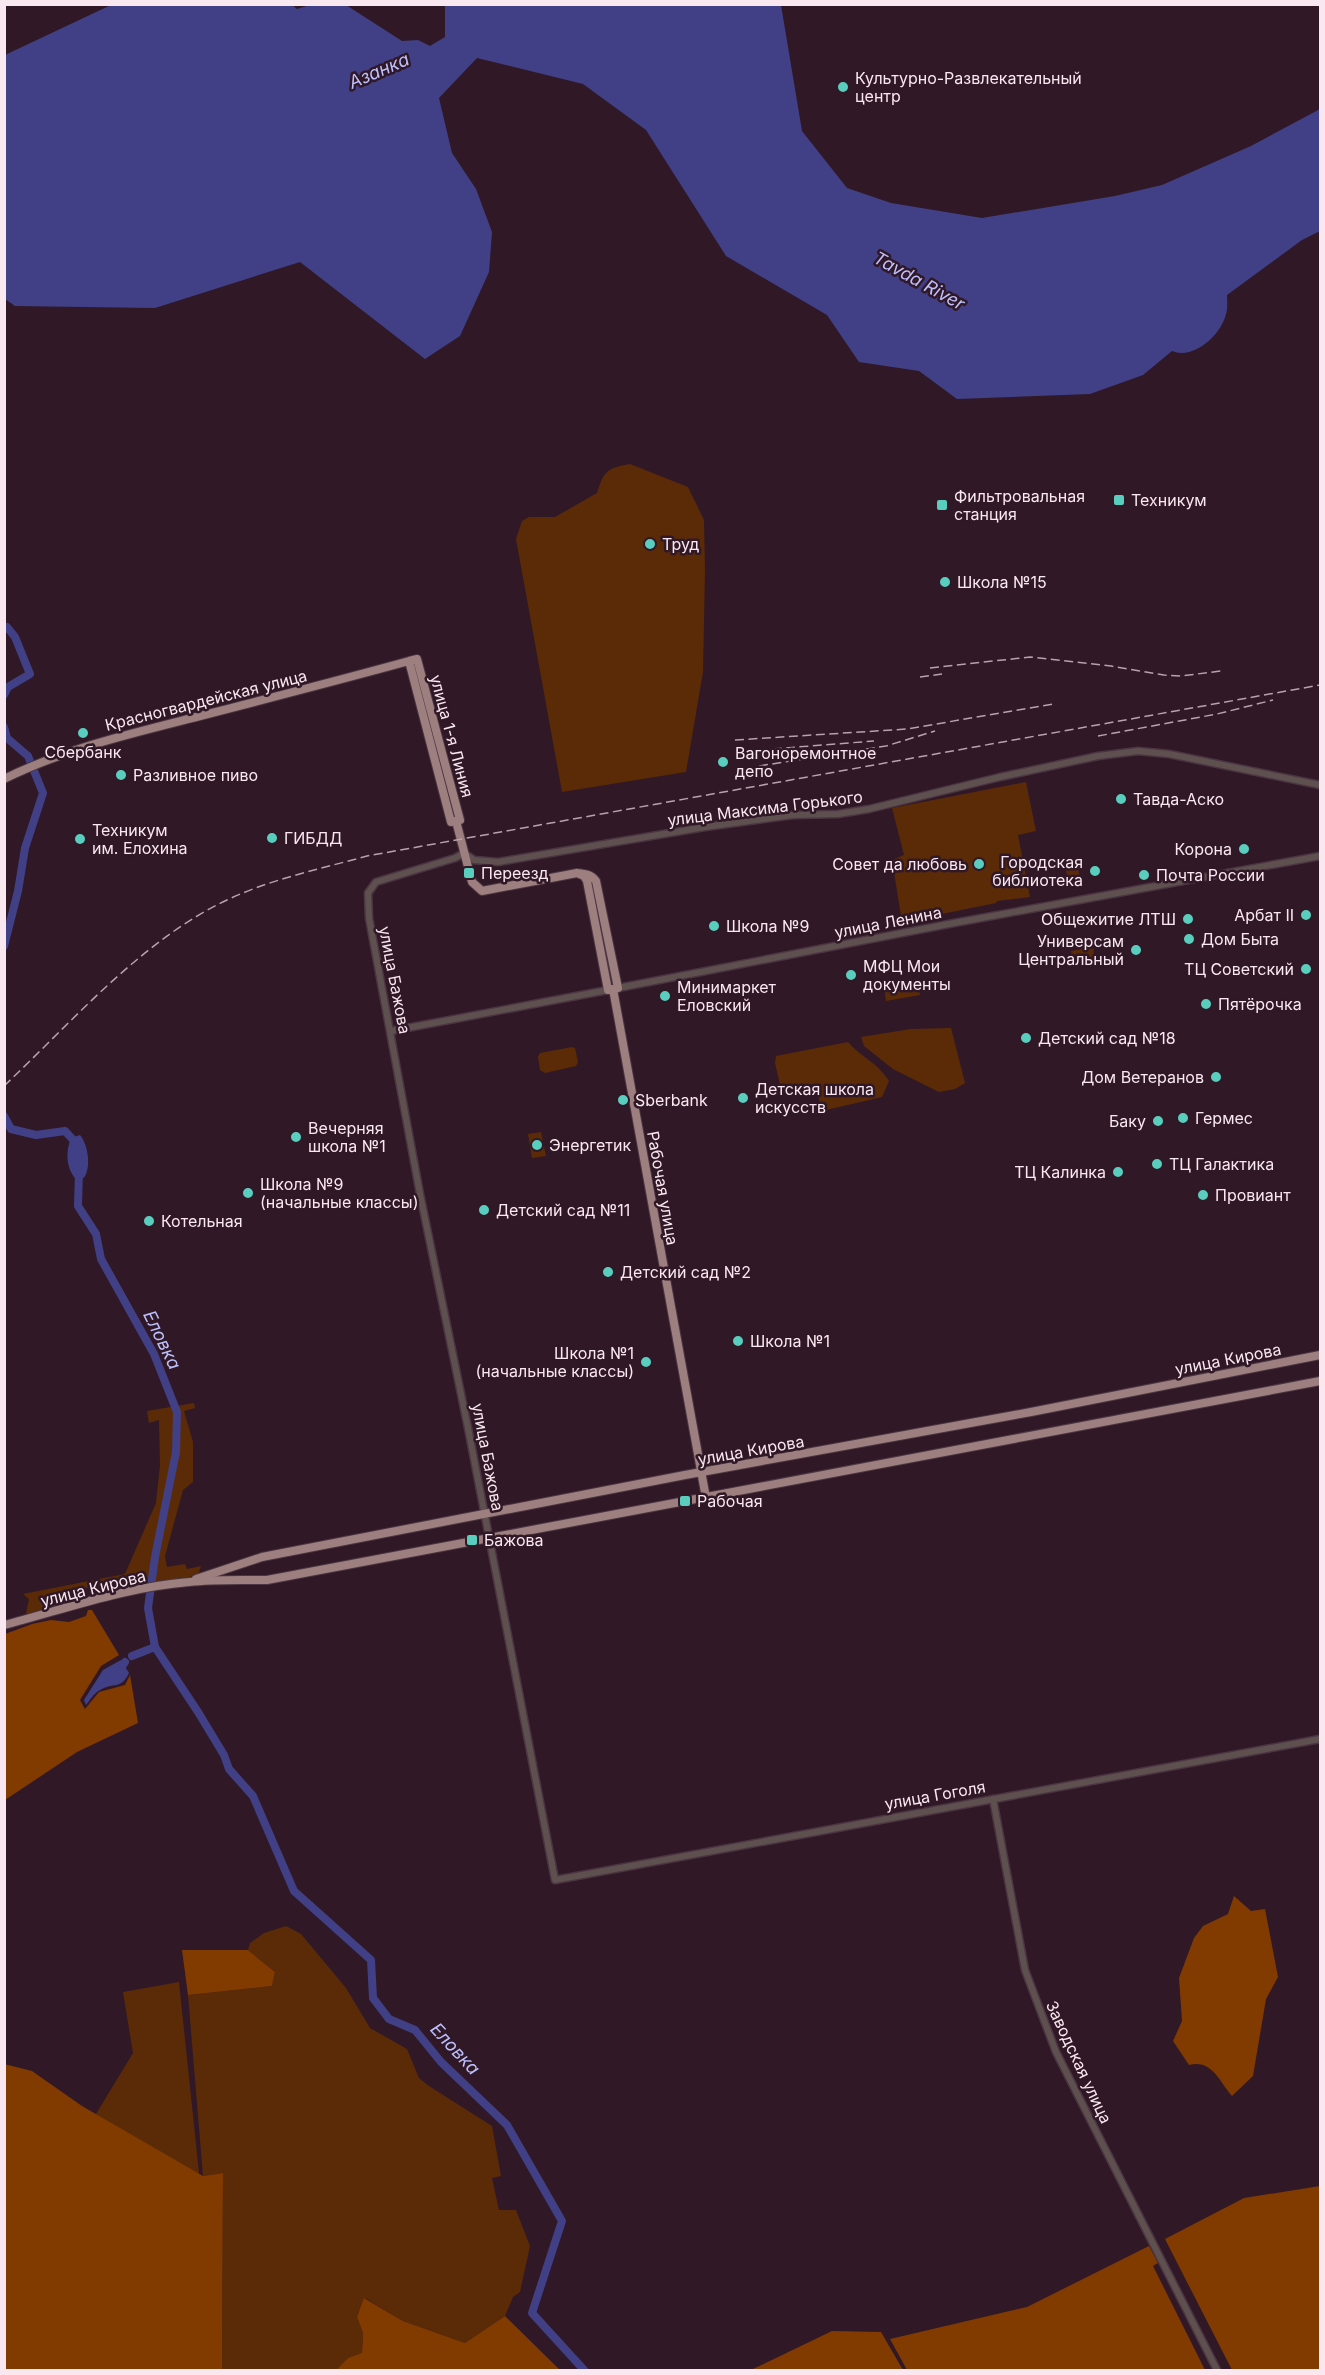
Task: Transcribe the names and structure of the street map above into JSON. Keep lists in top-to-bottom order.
{
  "streets": {
    "main road": [
      "Красногвардейская улица",
      "улица 1-я Линия",
      "Рабочая улица",
      "улица Кирова"
    ],
    "street": [
      "улица Максима Горького",
      "улица Ленина",
      "улица Бажова",
      "улица Гоголя",
      "Заводская улица"
    ]
  },
  "crossings": [
    ["Красногвардейская улица", "улица 1-я Линия"],
    ["улица 1-я Линия", "улица Максима Горького"],
    ["улица 1-я Линия", "улица Бажова"],
    ["улица 1-я Линия", "Рабочая улица"],
    ["улица Максима Горького", "улица Бажова"],
    ["улица Ленина", "улица Бажова"],
    ["улица Ленина", "Рабочая улица"],
    ["улица Бажова", "улица Кирова"],
    ["улица Бажова", "улица Гоголя"],
    ["Рабочая улица", "улица Кирова"],
    ["улица Гоголя", "Заводская улица"]
  ],
  "water": ["Азанка", "Tavda River", "Еловка"],
  "places": {
    "other": [
      "Культурно-Развлекательный центр",
      "Труд",
      "Школа №15",
      "Сбербанк",
      "Вагоноремонтное депо",
      "Разливное пиво",
      "Тавда-Аско",
      "ГИБДД",
      "Техникум им. Елохина",
      "Корона",
      "Совет да любовь",
      "Городская библиотека",
      "Почта России",
      "Арбат II",
      "Общежитие ЛТШ",
      "Школа №9",
      "Дом Быта",
      "Универсам Центральный",
      "ТЦ Советский",
      "МФЦ Мои документы",
      "Минимаркет Еловский",
      "Пятёрочка",
      "Детский сад №18",
      "Дом Ветеранов",
      "Детская школа искусств",
      "Sberbank",
      "Гермес",
      "Баку",
      "Вечерняя школа №1",
      "Энергетик",
      "ТЦ Галактика",
      "ТЦ Калинка",
      "Школа №9 (начальные классы)",
      "Провиант",
      "Детский сад №11",
      "Котельная",
      "Детский сад №2",
      "Школа №1",
      "Школа №1 (начальные классы)"
    ],
    "transit": [
      "Техникум",
      "Фильтровальная станция",
      "Переезд",
      "Рабочая",
      "Бажова"
    ]
  }
}
